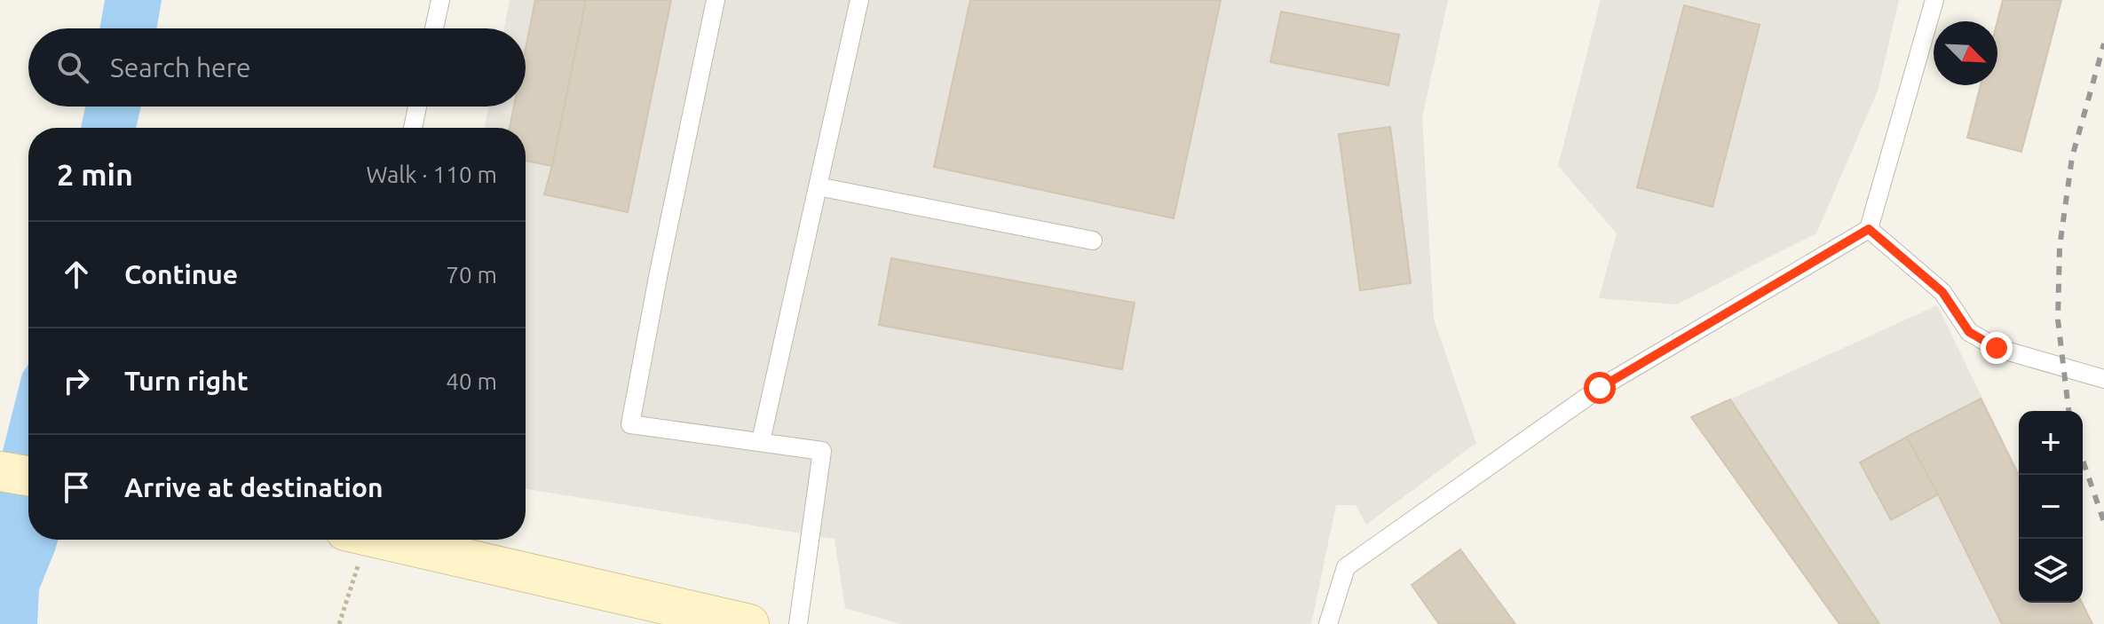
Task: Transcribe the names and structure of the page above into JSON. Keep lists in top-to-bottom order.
{
  "north": "bottom right",
  "page": {
    "search": "Search here",
    "heading": ["2 min", "Walk · 110 m"],
    "list": [
      ["Continue", "70 m"],
      ["Turn right", "40 m"],
      "Arrive at destination"
    ],
    "map_buttons": ["+", "−"]
  }
}
